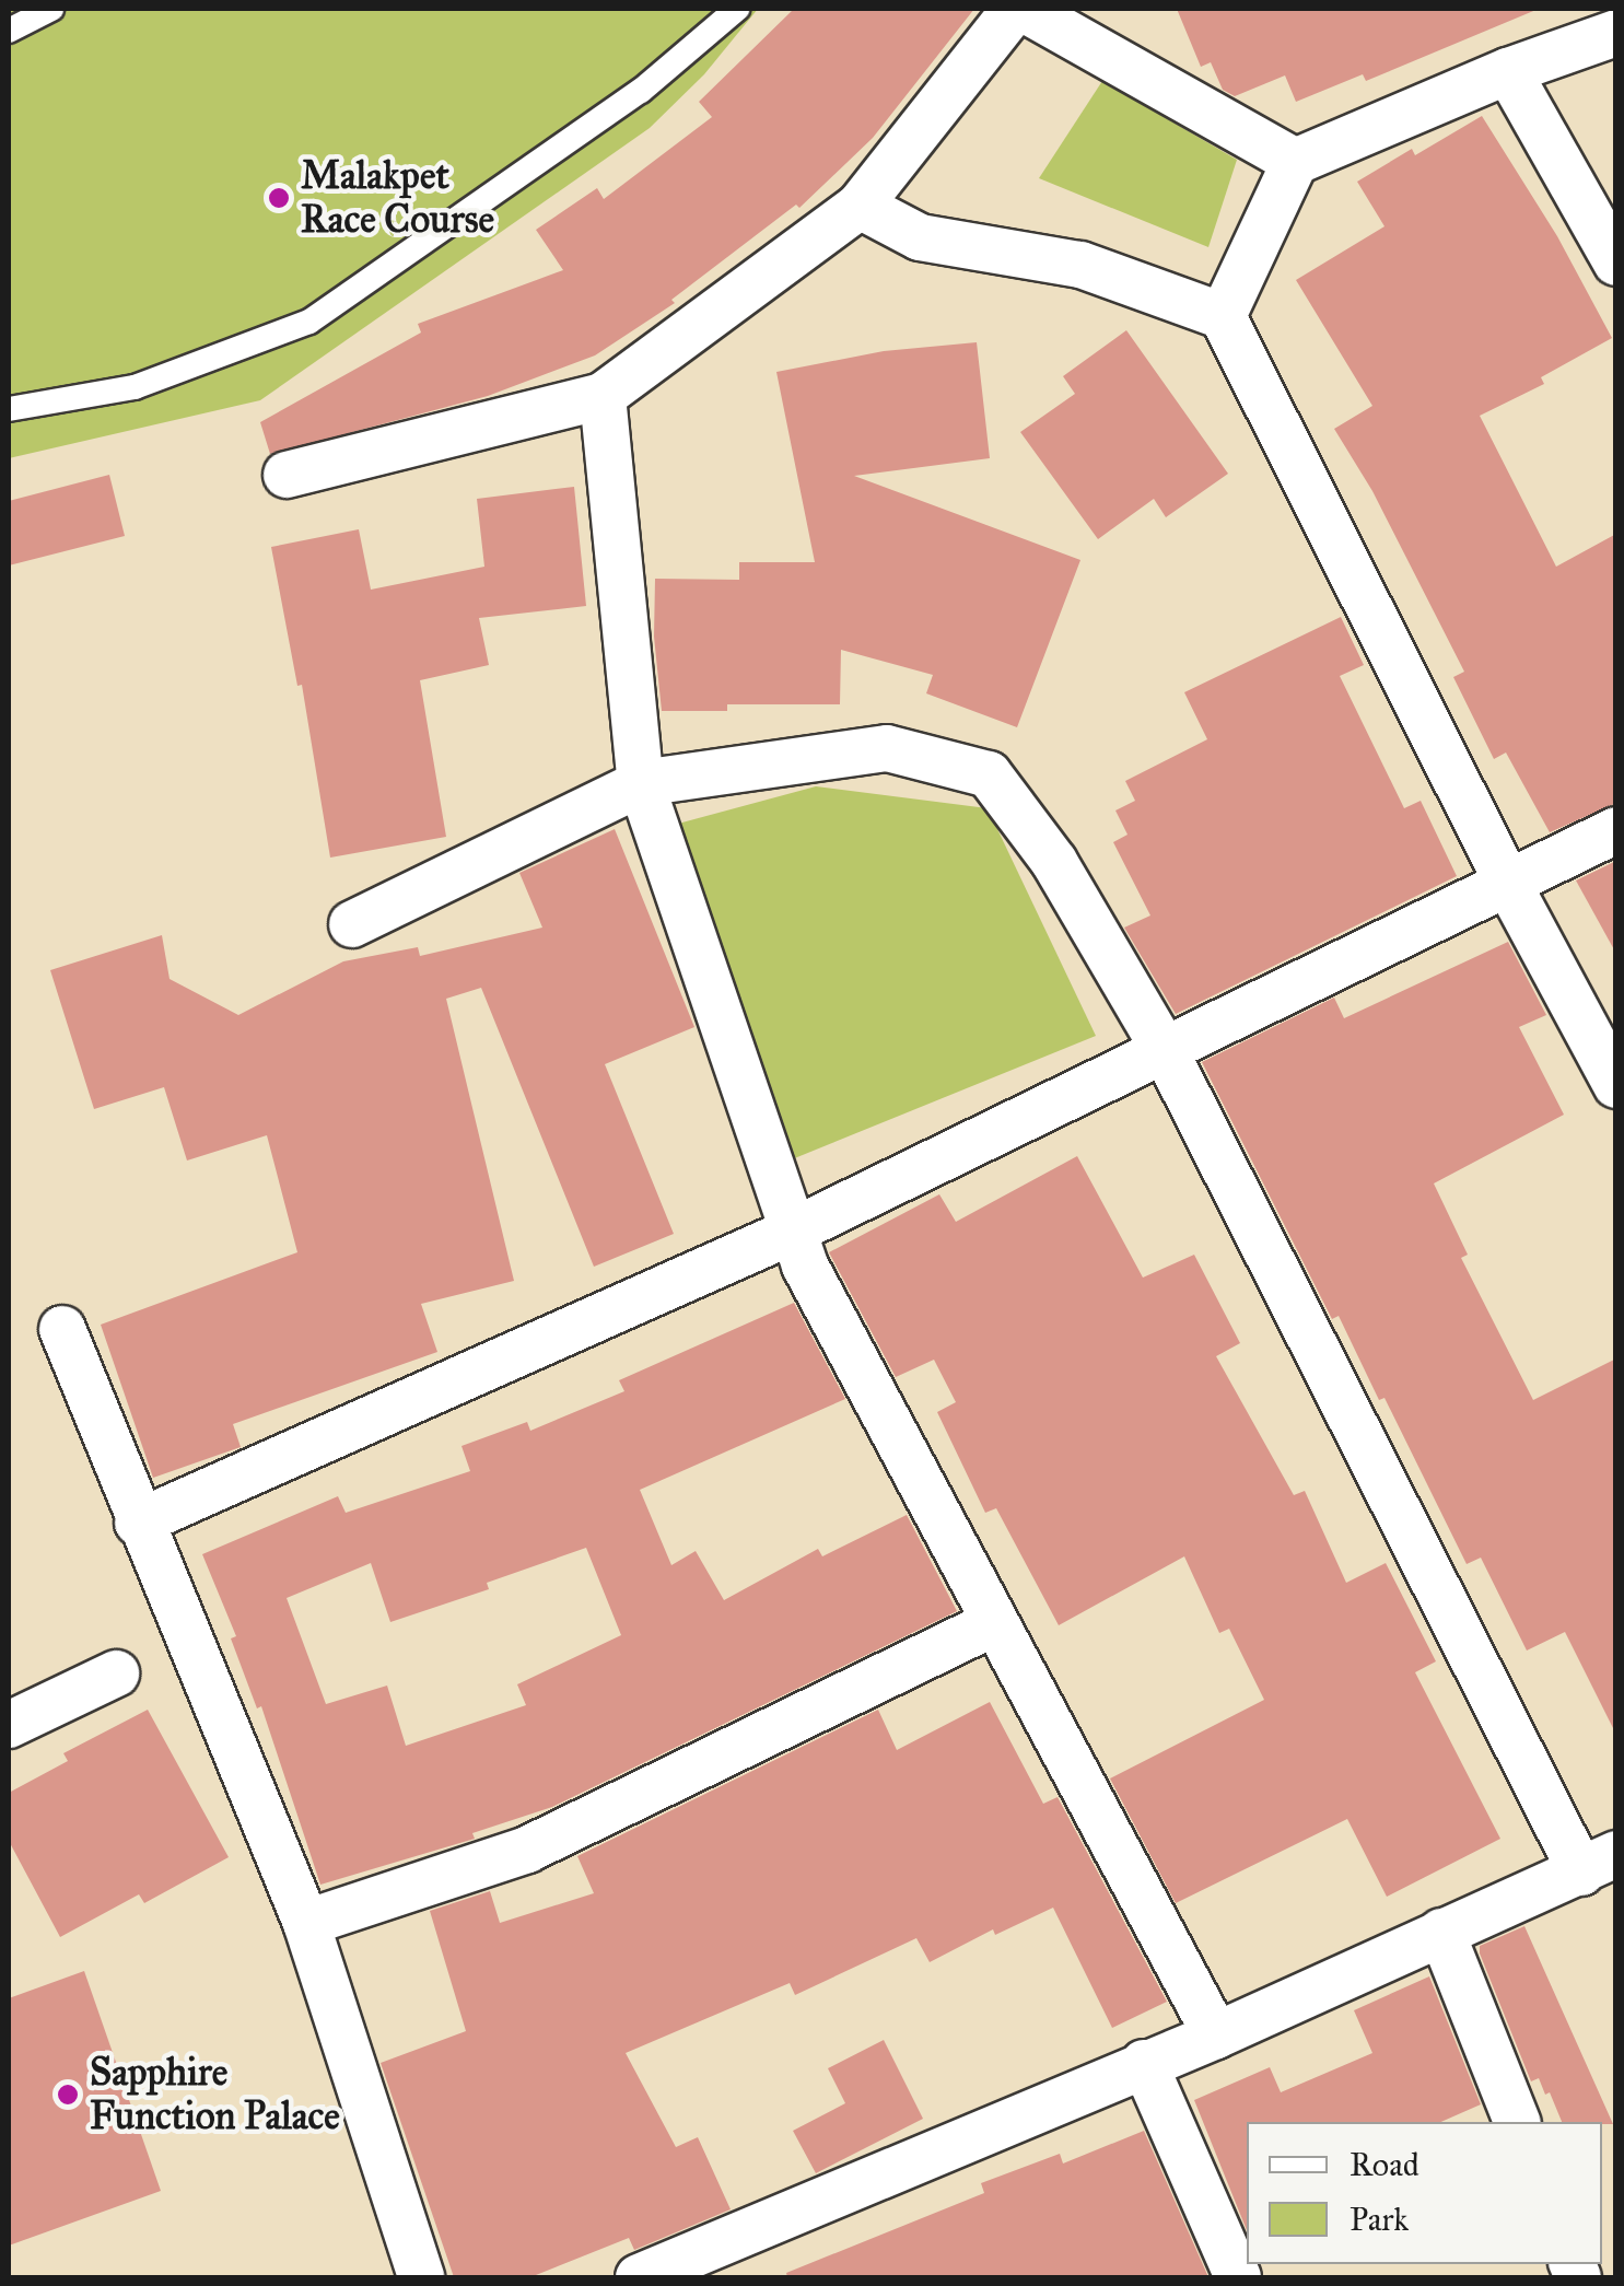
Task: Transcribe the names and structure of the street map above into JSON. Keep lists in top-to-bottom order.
{
  "places": ["Malakpet Race Course", "Sapphire Function Palace"],
  "legend": ["Road", "Park"]
}
